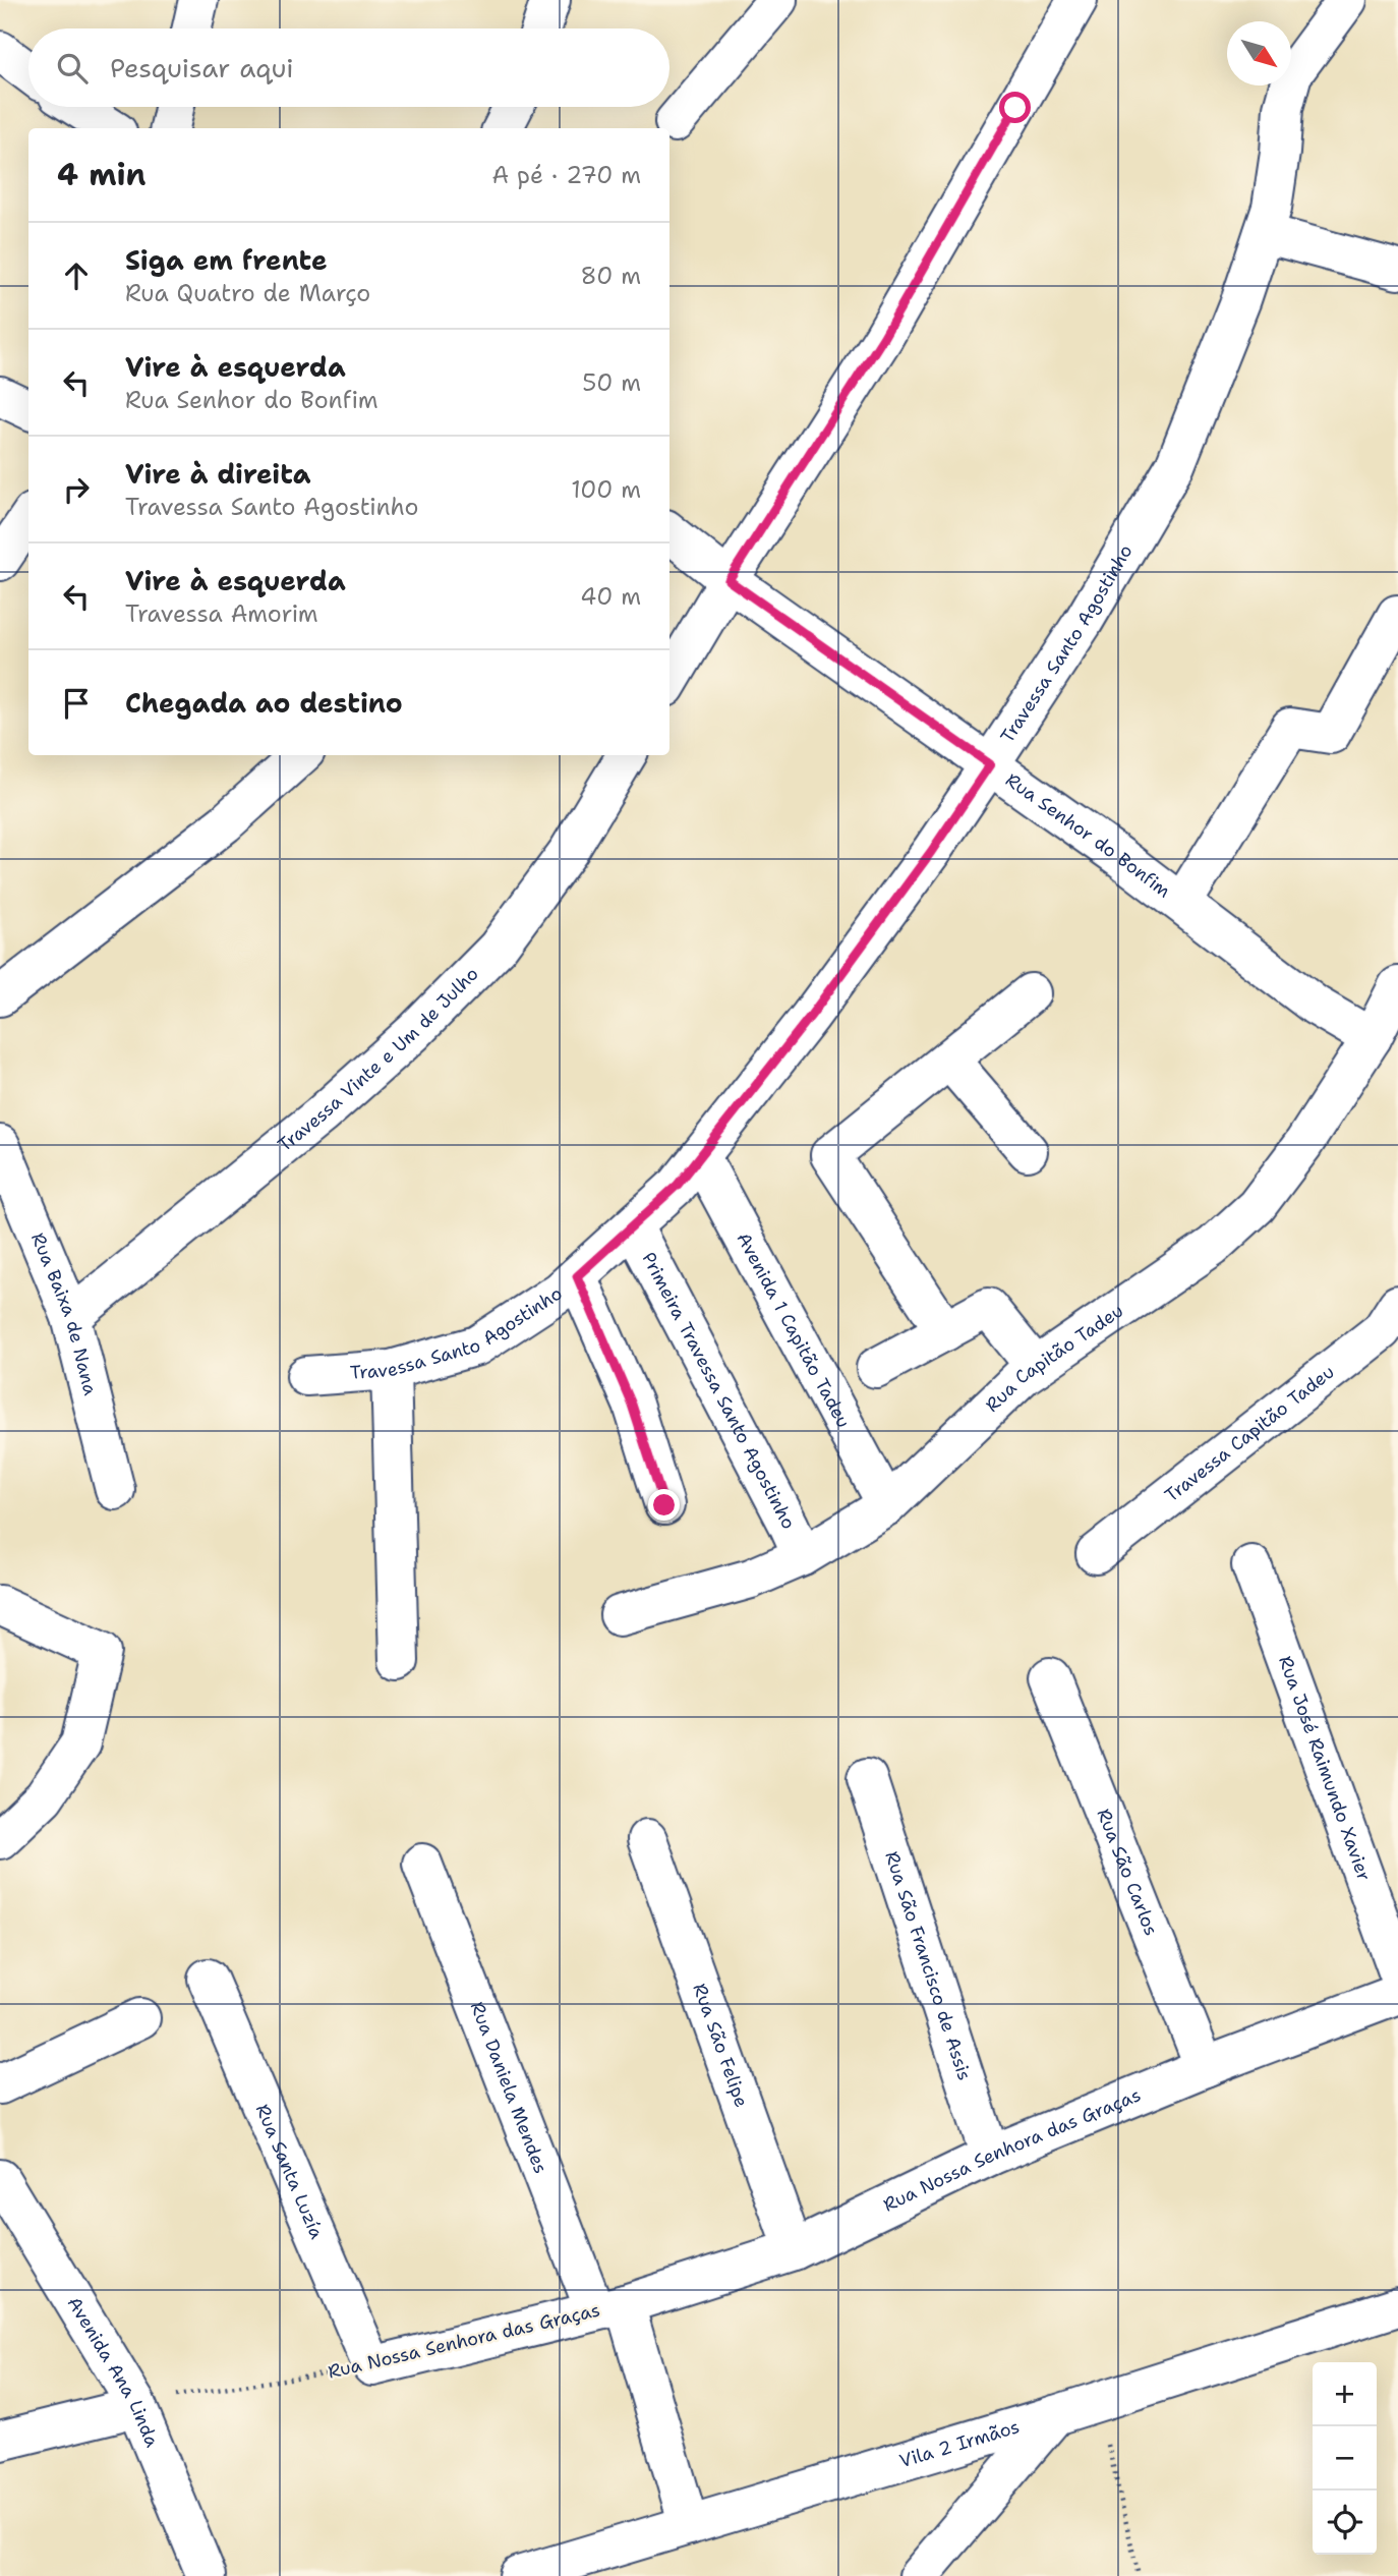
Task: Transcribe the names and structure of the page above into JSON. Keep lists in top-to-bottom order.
{
  "streets": {
    "street": [
      "Travessa Santo Agostinho",
      "Rua Senhor do Bonfim",
      "Travessa Vinte e Um de Julho",
      "Rua Baixa de Nana",
      "Avenida 1 Capitão Tadeu",
      "Rua Capitão Tadeu",
      "Primeira Travessa Santo Agostinho",
      "Travessa Capitão Tadeu",
      "Rua José Raimundo Xavier",
      "Rua São Carlos",
      "Rua São Francisco de Assis",
      "Rua São Felipe",
      "Rua Daniela Mendes",
      "Rua Nossa Senhora das Graças",
      "Rua Santa Luzía",
      "Avenida Ana Linda",
      "Vila 2 Irmãos"
    ]
  },
  "crossings": [
    ["Travessa Santo Agostinho", "Rua Senhor do Bonfim"],
    ["Travessa Santo Agostinho", "Avenida 1 Capitão Tadeu"],
    ["Travessa Santo Agostinho", "Primeira Travessa Santo Agostinho"],
    ["Rua Senhor do Bonfim", "Rua Capitão Tadeu"],
    ["Travessa Vinte e Um de Julho", "Rua Baixa de Nana"],
    ["Avenida 1 Capitão Tadeu", "Rua Capitão Tadeu"],
    ["Rua Capitão Tadeu", "Primeira Travessa Santo Agostinho"],
    ["Rua São Carlos", "Rua Nossa Senhora das Graças"],
    ["Rua São Francisco de Assis", "Rua Nossa Senhora das Graças"],
    ["Rua São Felipe", "Rua Nossa Senhora das Graças"],
    ["Rua Daniela Mendes", "Rua Nossa Senhora das Graças"],
    ["Rua Nossa Senhora das Graças", "Rua Santa Luzía"],
    ["Rua Nossa Senhora das Graças", "Avenida Ana Linda"],
    ["Rua Nossa Senhora das Graças", "Vila 2 Irmãos"]
  ],
  "north": "bottom right",
  "page": {
    "search": "Pesquisar aqui",
    "heading": ["4 min", "A pé · 270 m"],
    "list": [
      ["Siga em frente", "Rua Quatro de Março", "80 m"],
      ["Vire à esquerda", "Rua Senhor do Bonfim", "50 m"],
      ["Vire à direita", "Travessa Santo Agostinho", "100 m"],
      ["Vire à esquerda", "Travessa Amorim", "40 m"],
      "Chegada ao destino"
    ],
    "map_buttons": ["+", "−"]
  }
}
